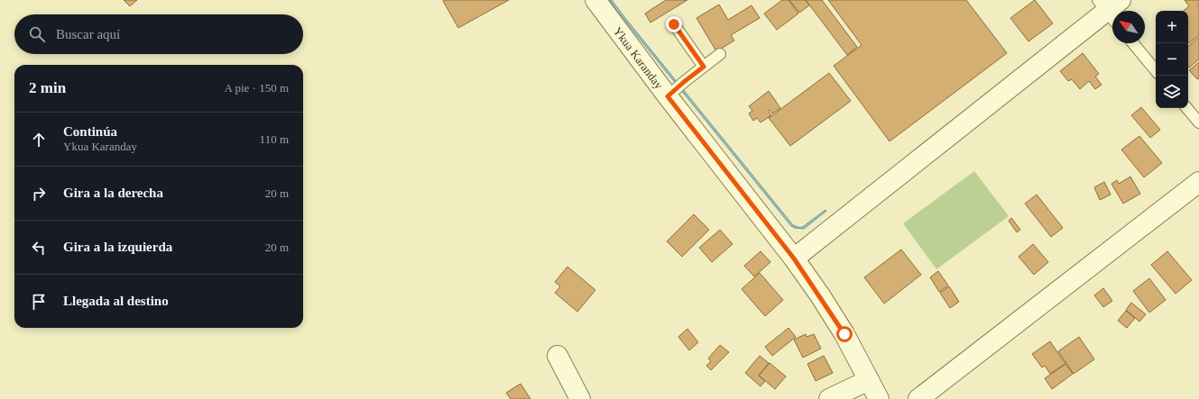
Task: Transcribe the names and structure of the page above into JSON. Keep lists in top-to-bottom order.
{
  "streets": {
    "street": ["Ykua Karanday"]
  },
  "north": "top left",
  "page": {
    "map_buttons": ["+", "−"],
    "search": "Buscar aquí",
    "heading": ["2 min", "A pie · 150 m"],
    "list": [
      ["Continúa", "Ykua Karanday", "110 m"],
      ["Gira a la derecha", "20 m"],
      ["Gira a la izquierda", "20 m"],
      "Llegada al destino"
    ]
  }
}
